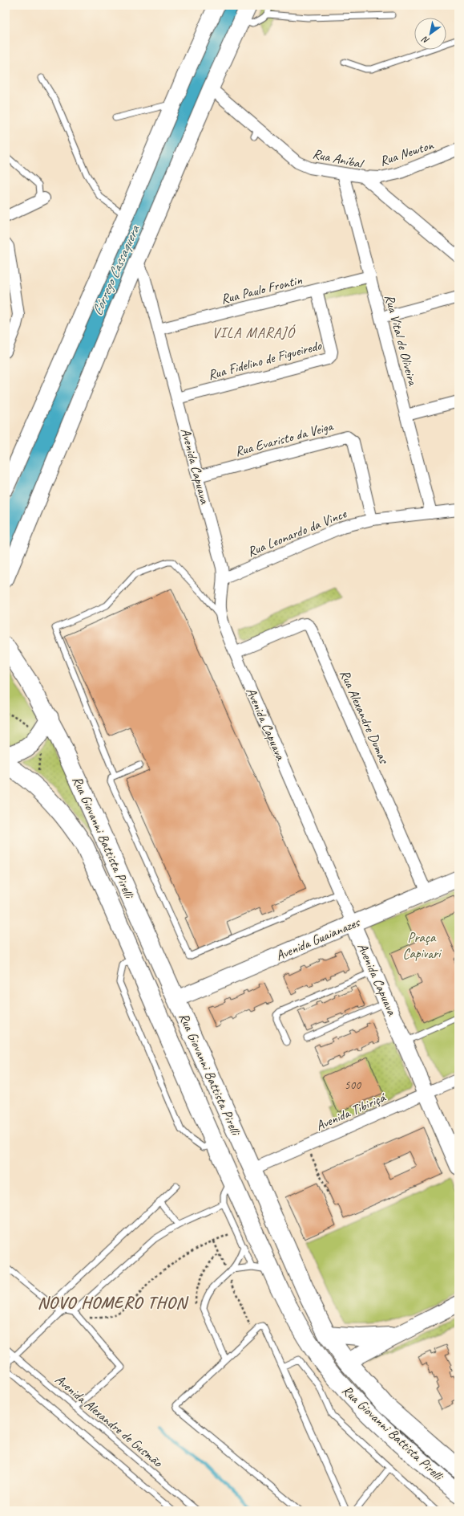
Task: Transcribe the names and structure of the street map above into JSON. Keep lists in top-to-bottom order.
{
  "streets": {
    "highway": ["Rua Giovanni Battista Pirelli"],
    "main road": ["Avenida Capuava", "Avenida Guaianazes"],
    "street": [
      "Rua Newton",
      "Rua Aníbal",
      "Rua Paulo Frontin",
      "Rua Vital de Oliveira",
      "Rua Fidelino de Figueiredo",
      "Rua Evaristo da Veiga",
      "Rua Leonardo da Vince",
      "Rua Alexandre Dumas",
      "Avenida Tibiriçá"
    ],
    "lane": ["Avenida Alexandre de Gusmão"]
  },
  "crossings": [
    ["Rua Newton", "Rua Aníbal"],
    ["Rua Aníbal", "Rua Vital de Oliveira"],
    ["Rua Paulo Frontin", "Rua Vital de Oliveira"],
    ["Rua Paulo Frontin", "Rua Fidelino de Figueiredo"],
    ["Rua Paulo Frontin", "Avenida Capuava"],
    ["Rua Vital de Oliveira", "Rua Leonardo da Vince"],
    ["Rua Fidelino de Figueiredo", "Avenida Capuava"],
    ["Rua Evaristo da Veiga", "Avenida Capuava"],
    ["Rua Evaristo da Veiga", "Rua Leonardo da Vince"],
    ["Avenida Capuava", "Rua Leonardo da Vince"],
    ["Avenida Capuava", "Rua Alexandre Dumas"],
    ["Avenida Capuava", "Avenida Guaianazes"],
    ["Avenida Capuava", "Avenida Tibiriçá"],
    ["Rua Alexandre Dumas", "Avenida Guaianazes"],
    ["Rua Giovanni Battista Pirelli", "Avenida Guaianazes"],
    ["Rua Giovanni Battista Pirelli", "Avenida Tibiriçá"]
  ],
  "districts": ["VILA MARAJÓ", "NOVO HOMERO THON"],
  "water": ["Córrego Cassaquera"],
  "parks": ["Praça Capivari"],
  "house_numbers": ["500"],
  "north": "bottom left"
}
